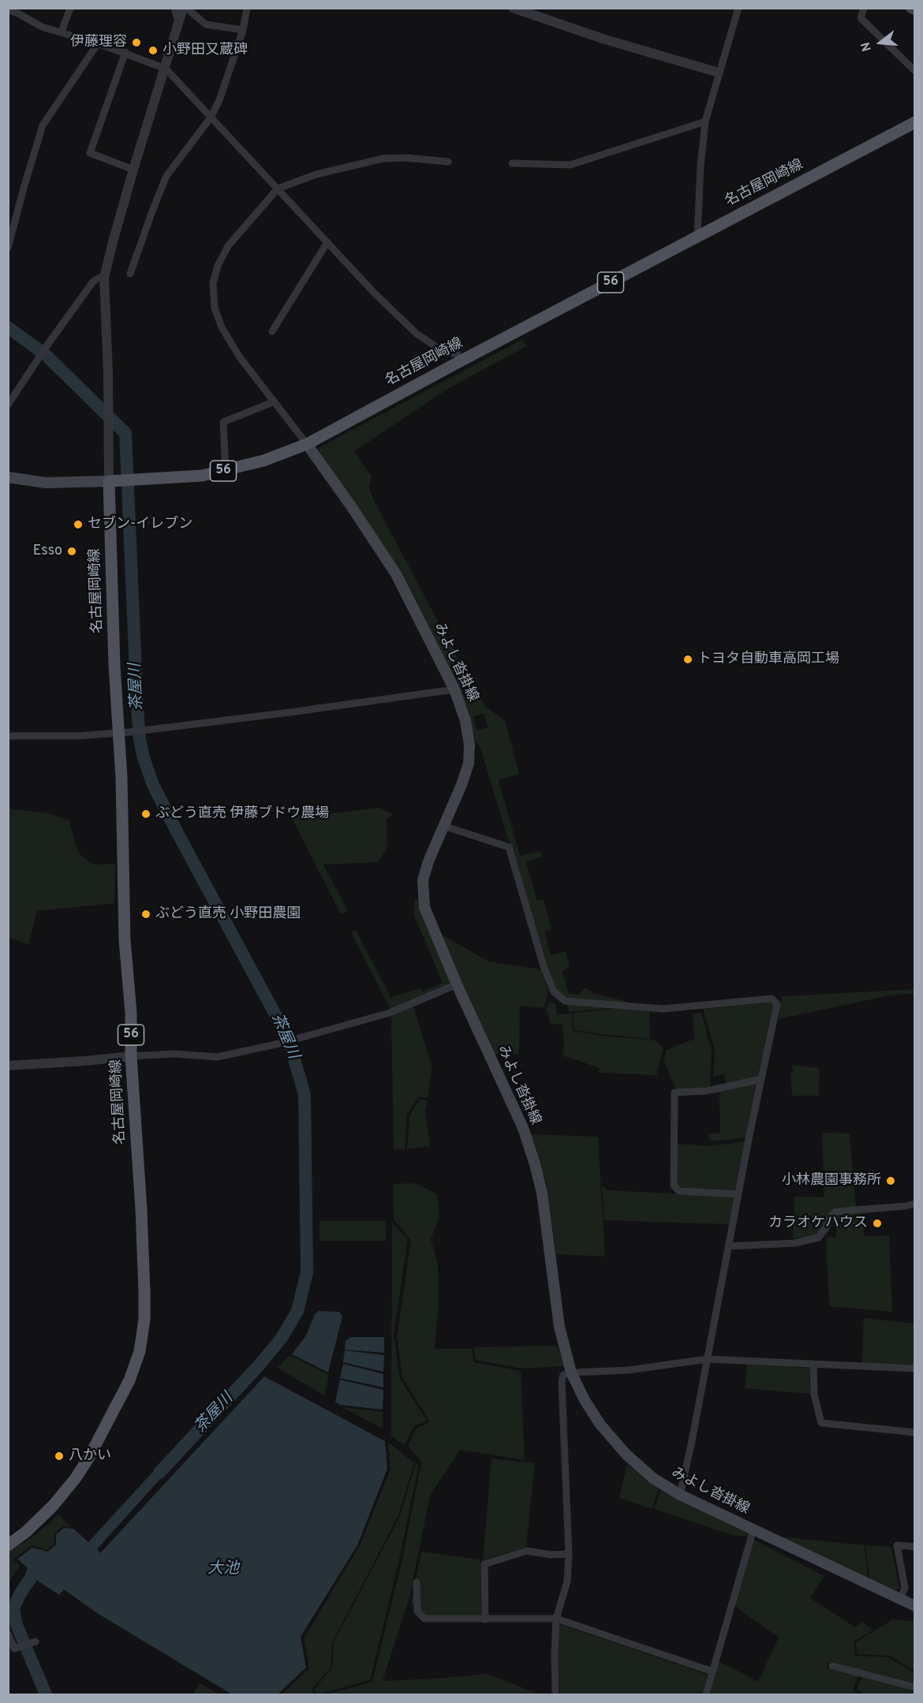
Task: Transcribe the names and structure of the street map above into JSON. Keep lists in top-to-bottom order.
{
  "streets": {
    "main road": ["名古屋岡崎線", "56", "みよし沓掛線"]
  },
  "crossings": [
    ["名古屋岡崎線", "みよし沓掛線"]
  ],
  "water": ["茶屋川", "大池"],
  "places": [
    "伊藤理容",
    "小野田又蔵碑",
    "セブン-イレブン",
    "Esso",
    "トヨタ自動車高岡工場",
    "ぶどう直売 伊藤ブドウ農場",
    "ぶどう直売 小野田農園",
    "小林農園事務所",
    "カラオケハウス",
    "八かい"
  ],
  "north": "left"
}
